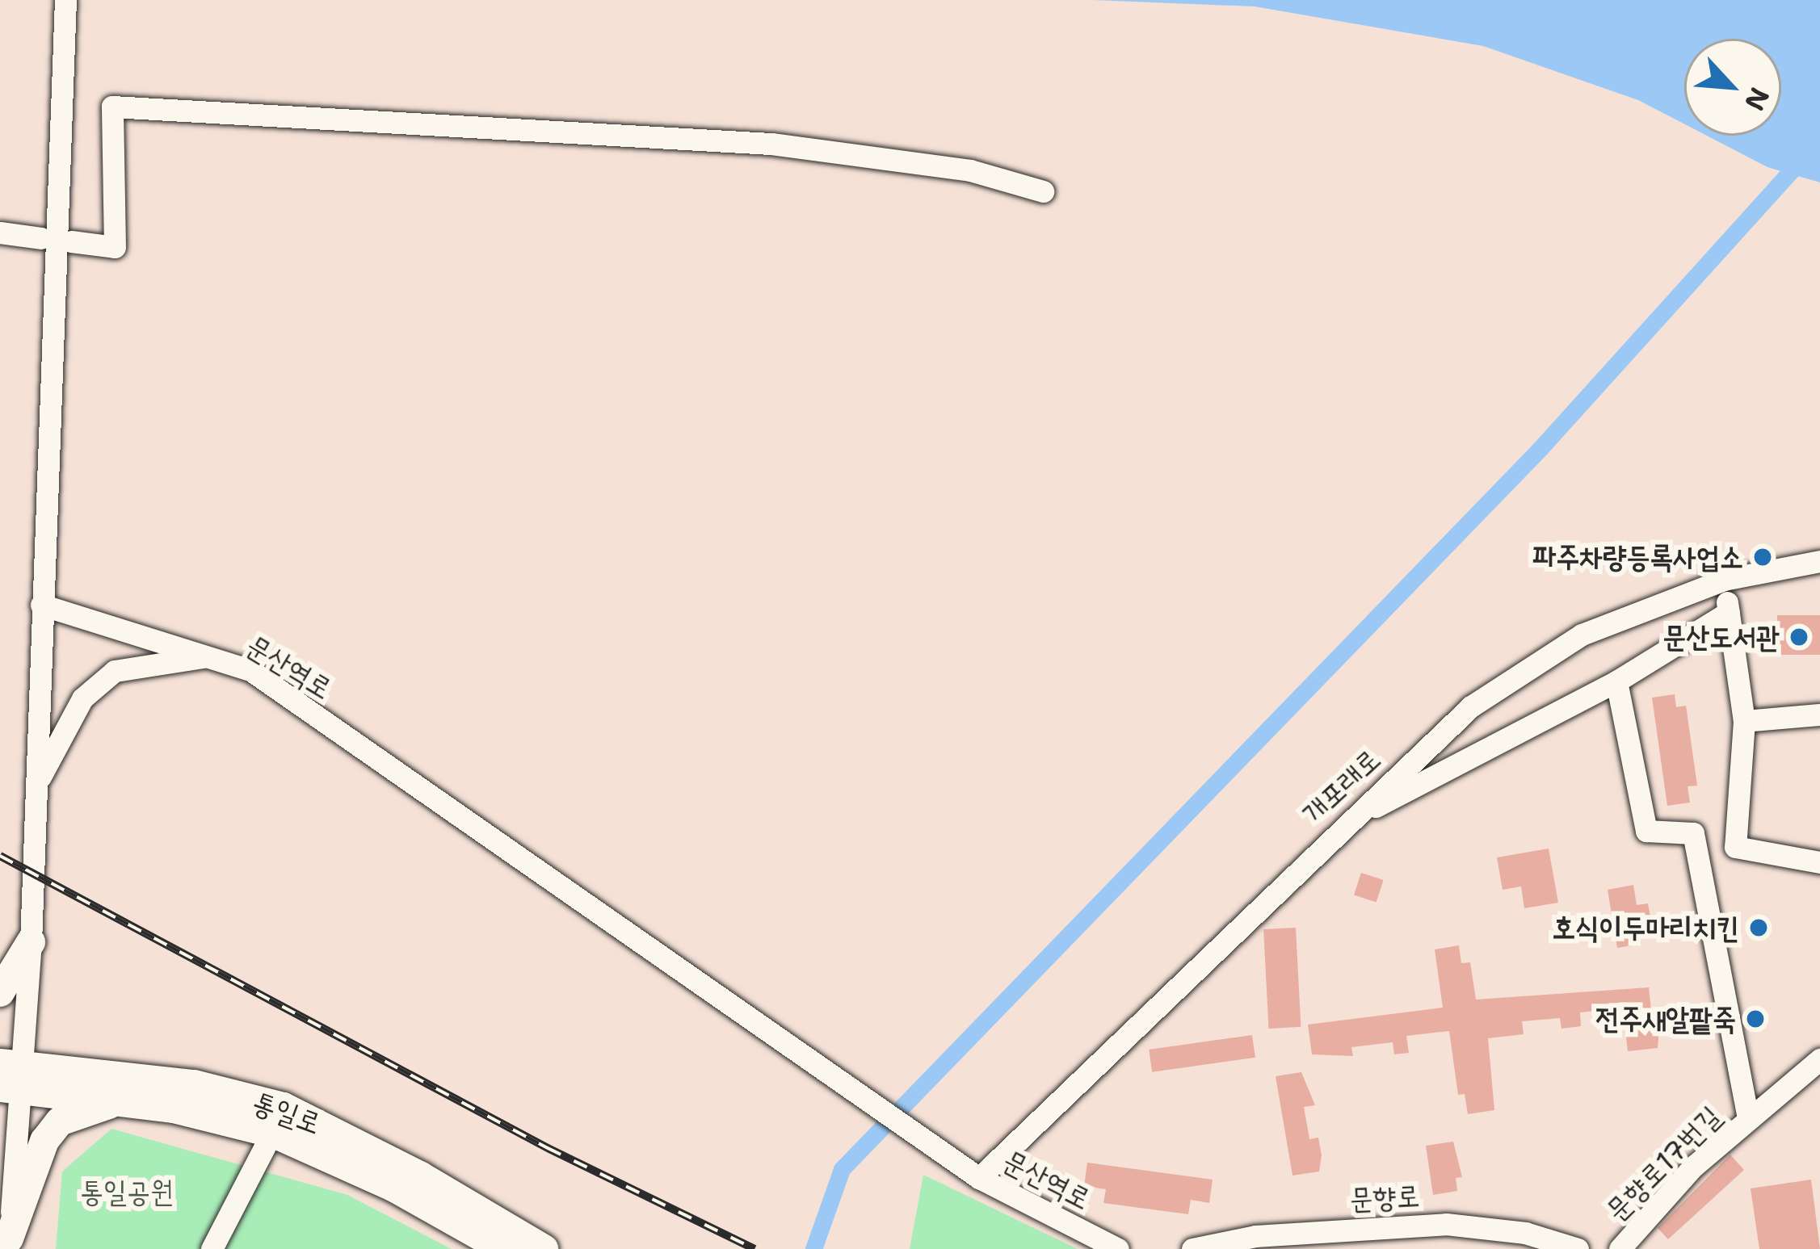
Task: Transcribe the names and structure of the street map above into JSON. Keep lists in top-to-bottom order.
{
  "streets": {
    "main road": ["통일로"],
    "street": [
      "문산역로",
      "개포래로",
      "문향로17번길",
      "문향로"
    ]
  },
  "crossings": [
    ["문산역로", "개포래로"]
  ],
  "parks": ["통일공원"],
  "places": [
    "파주차량등록사업소",
    "문산도서관",
    "호식이두마리치킨",
    "전주새알팥죽"
  ],
  "north": "bottom right"
}
